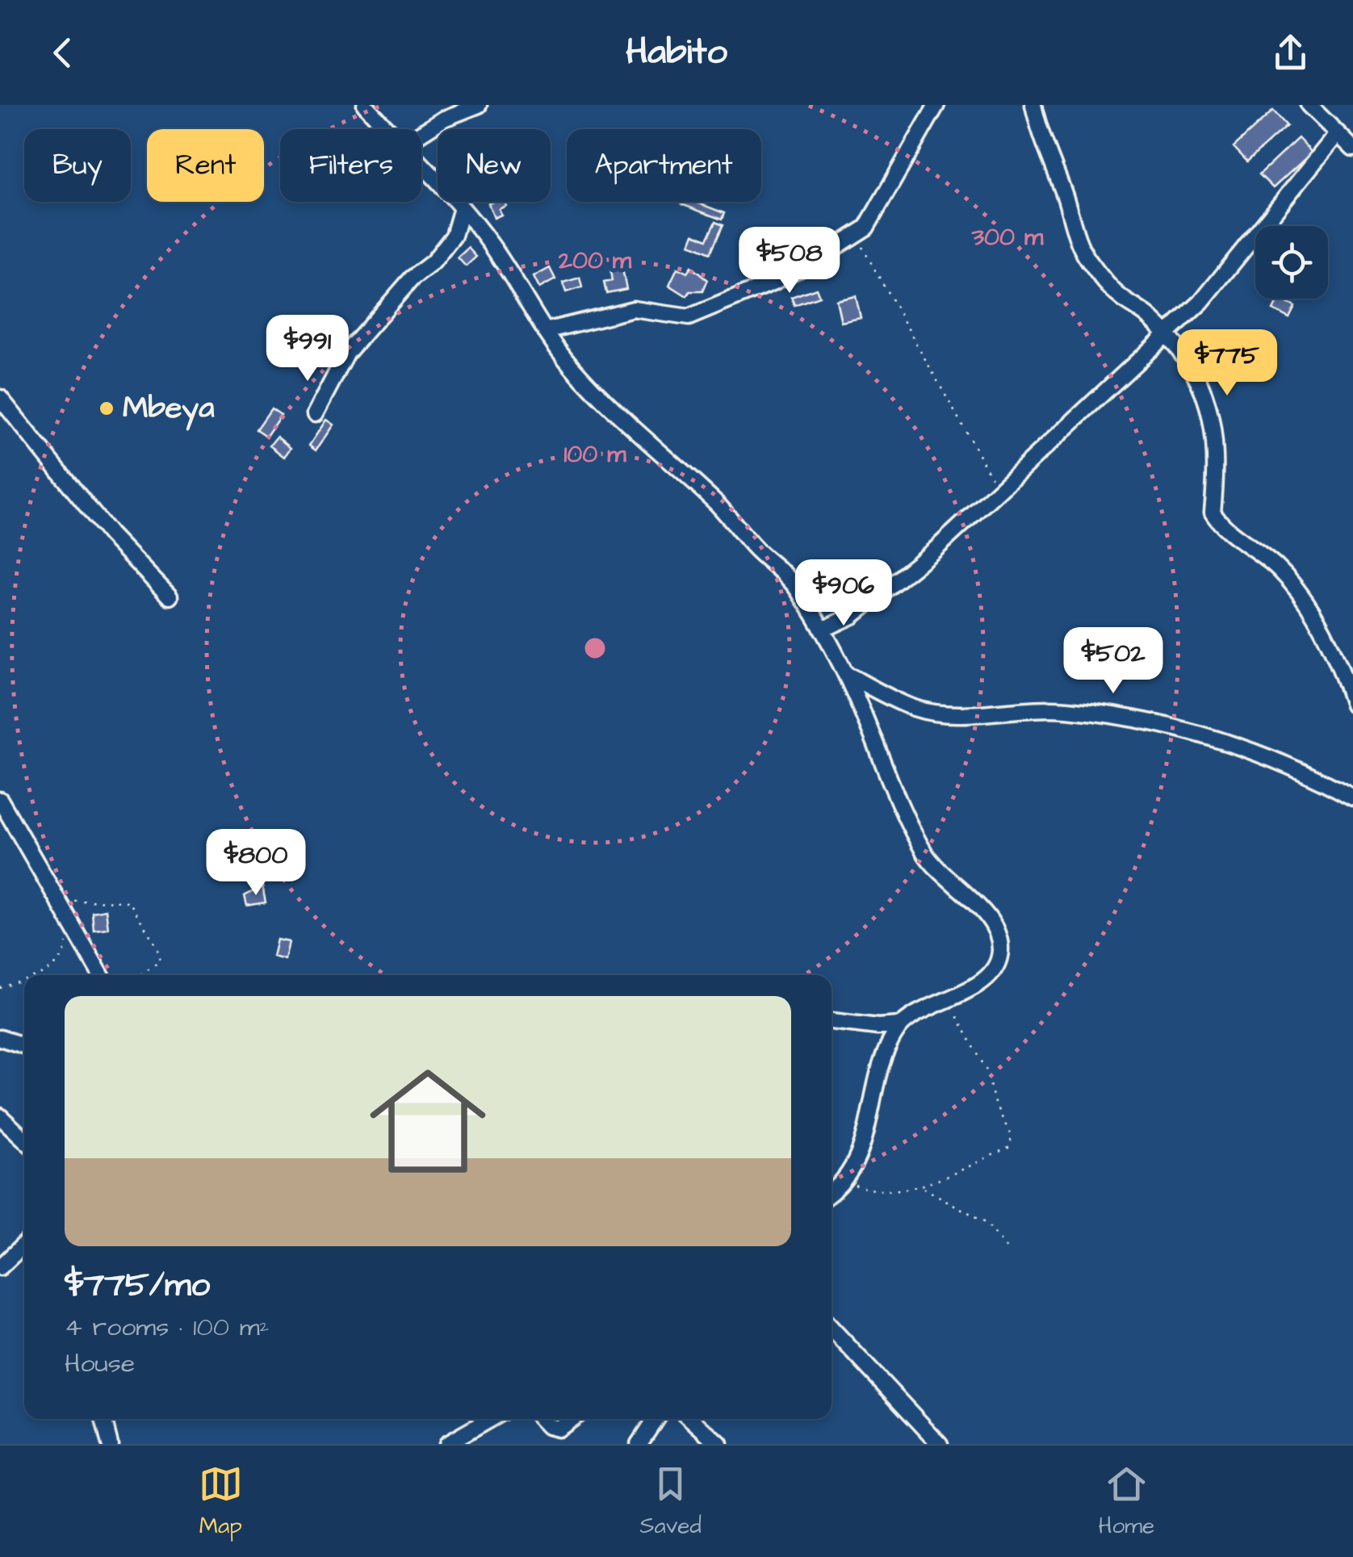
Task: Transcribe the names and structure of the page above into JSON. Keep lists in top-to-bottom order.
{
  "places": ["Mbeya"],
  "page": {
    "header": "Habito",
    "chip": [
      "Buy",
      "Rent",
      "Filters",
      "New",
      "Apartment"
    ],
    "price": [
      "$508",
      "$991",
      "$775",
      "$906",
      "$502",
      "$800"
    ],
    "list": [
      {
        "name": "$775/mo",
        "note": "4 rooms · 100 m² · House"
      }
    ],
    "tabs": ["Map", "Saved", "Home"]
  },
  "rings": ["300 m", "200 m", "100 m"]
}
